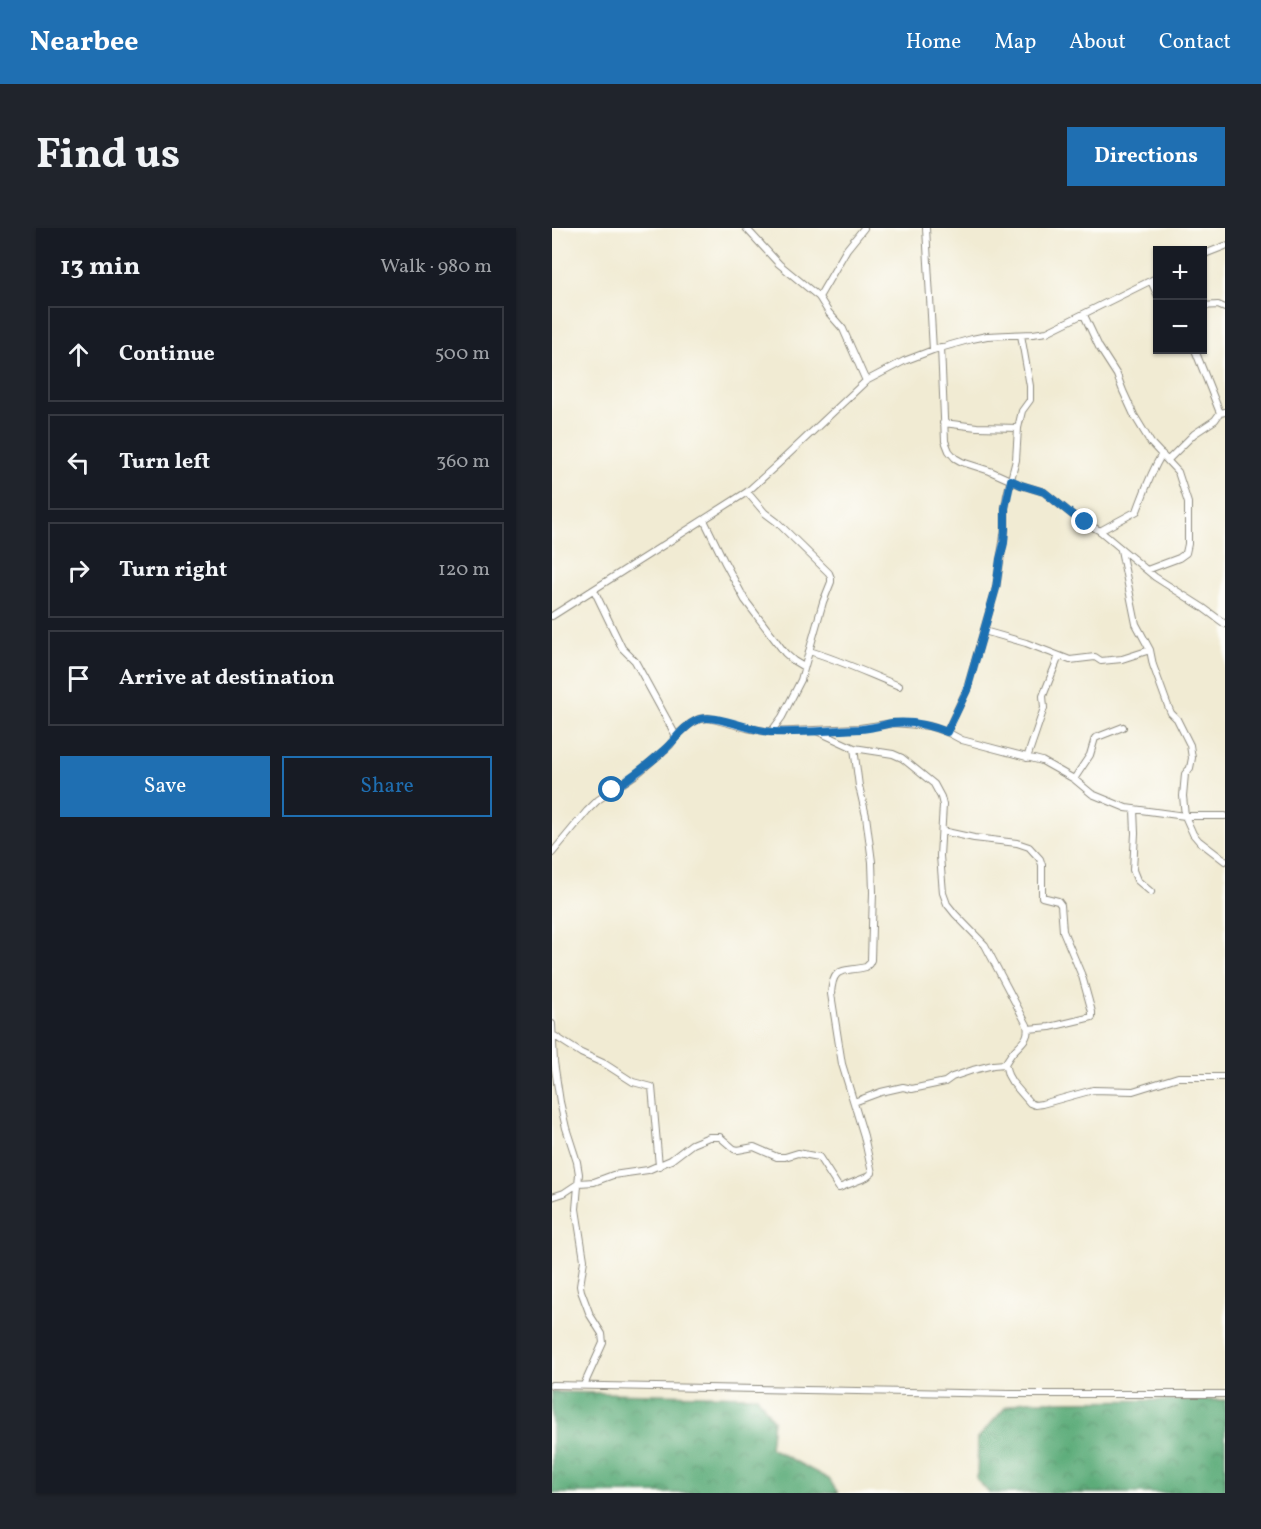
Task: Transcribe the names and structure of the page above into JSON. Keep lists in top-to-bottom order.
{
  "page": {
    "header": "Nearbee",
    "nav": [
      "Home",
      "Map",
      "About",
      "Contact"
    ],
    "title": "Find us",
    "buttons": [
      "Directions",
      ["Save", "Share"]
    ],
    "heading": ["13 min", "Walk · 980 m"],
    "map_buttons": ["+", "−"],
    "list": [
      ["Continue", "500 m"],
      ["Turn left", "360 m"],
      ["Turn right", "120 m"],
      "Arrive at destination"
    ]
  }
}
